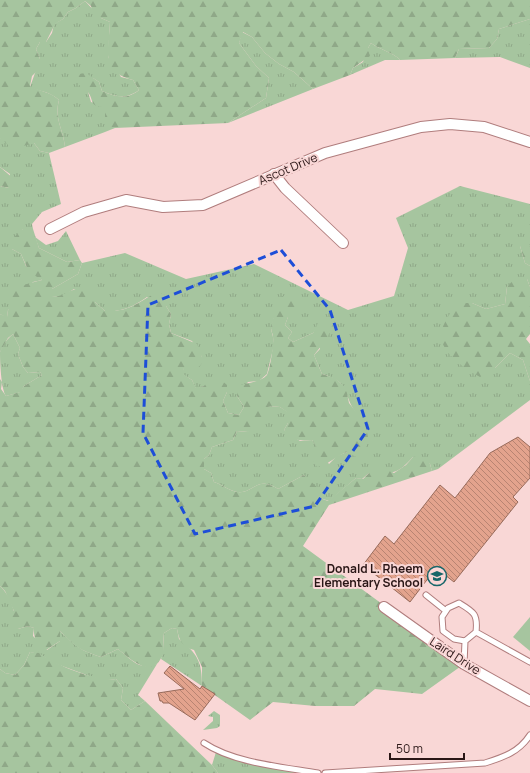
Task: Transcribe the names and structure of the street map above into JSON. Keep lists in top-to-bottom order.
{
  "streets": {
    "street": ["Ascot Drive", "Laird Drive"]
  },
  "places": {
    "school or university": ["Donald L. Rheem Elementary School"]
  },
  "scale_bar": "50 m"
}
